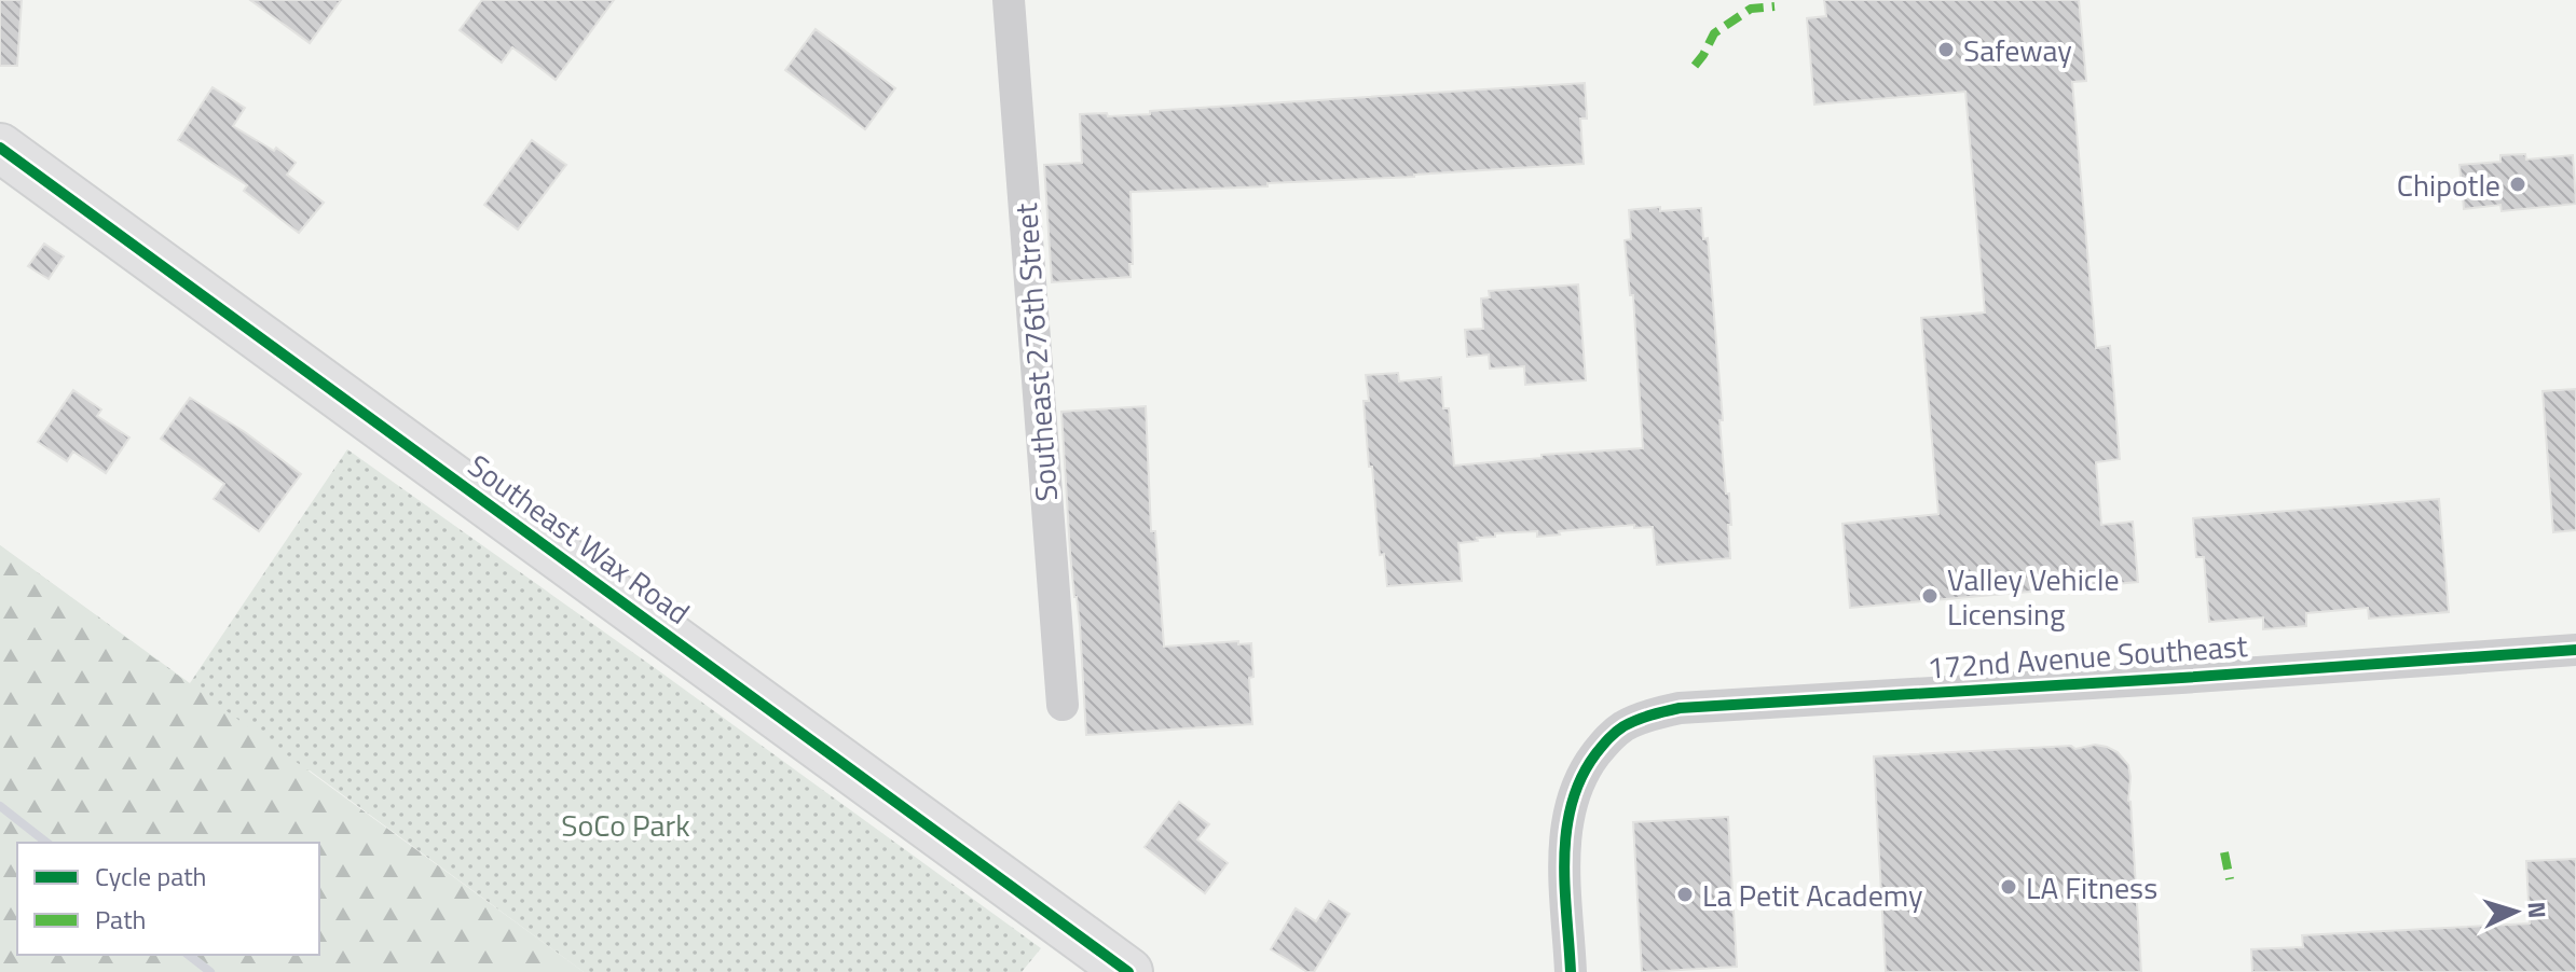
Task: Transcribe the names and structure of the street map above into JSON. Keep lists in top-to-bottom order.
{
  "streets": {
    "street": ["Southeast 276th Street", "Southeast Wax Road", "172nd Avenue Southeast"]
  },
  "parks": ["SoCo Park"],
  "places": [
    "Safeway",
    "Chipotle",
    "Valley Vehicle Licensing",
    "LA Fitness",
    "La Petit Academy"
  ],
  "legend": ["Cycle path", "Path"],
  "north": "right"
}
